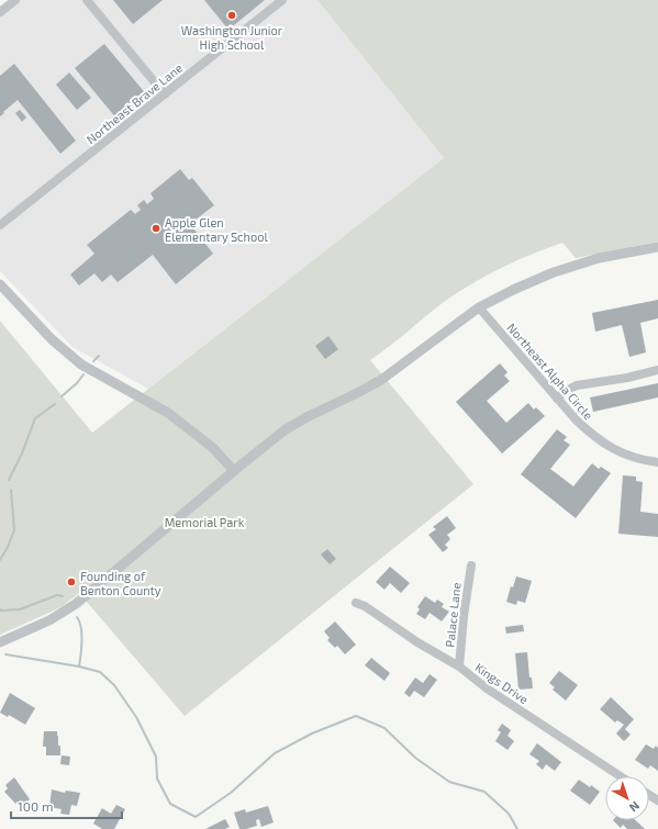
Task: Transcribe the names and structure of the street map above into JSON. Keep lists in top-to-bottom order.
{
  "streets": {
    "street": [
      "Northeast Brave Lane",
      "Northeast Alpha Circle",
      "Palace Lane",
      "Kings Drive"
    ]
  },
  "crossings": [
    ["Palace Lane", "Kings Drive"]
  ],
  "parks": ["Memorial Park"],
  "places": ["Washington Junior High School", "Apple Glen Elementary School", "Founding of Benton County"],
  "scale_bar": "100 m",
  "north": "bottom right"
}
